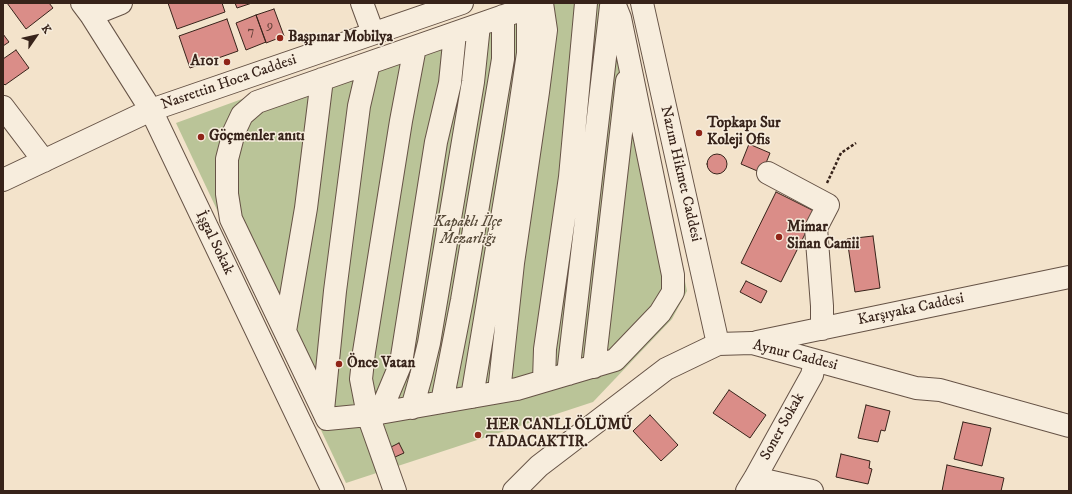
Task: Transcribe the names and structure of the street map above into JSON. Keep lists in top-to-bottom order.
{
  "streets": {
    "street": [
      "Nasrettin Hoca Caddesi",
      "Nazım Hikmet Caddesi",
      "İşgal Sokak",
      "Karşıyaka Caddesi",
      "Aynur Caddesi",
      "Soner Sokak"
    ]
  },
  "crossings": [
    ["Nasrettin Hoca Caddesi", "İşgal Sokak"],
    ["Nazım Hikmet Caddesi", "Aynur Caddesi"],
    ["Karşıyaka Caddesi", "Aynur Caddesi"],
    ["Aynur Caddesi", "Soner Sokak"]
  ],
  "parks": ["Kapaklı İlçe Mezarlığı"],
  "places": [
    "Başpınar Mobilya",
    "A101",
    "Topkapı Sur Koleji Ofis",
    "Göçmenler anıtı",
    "Mimar Sinan Camii",
    "Önce Vatan",
    "HER CANLI ÖLÜMÜ TADACAKTIR."
  ],
  "house_numbers": ["9", "7"],
  "north": "top right"
}
